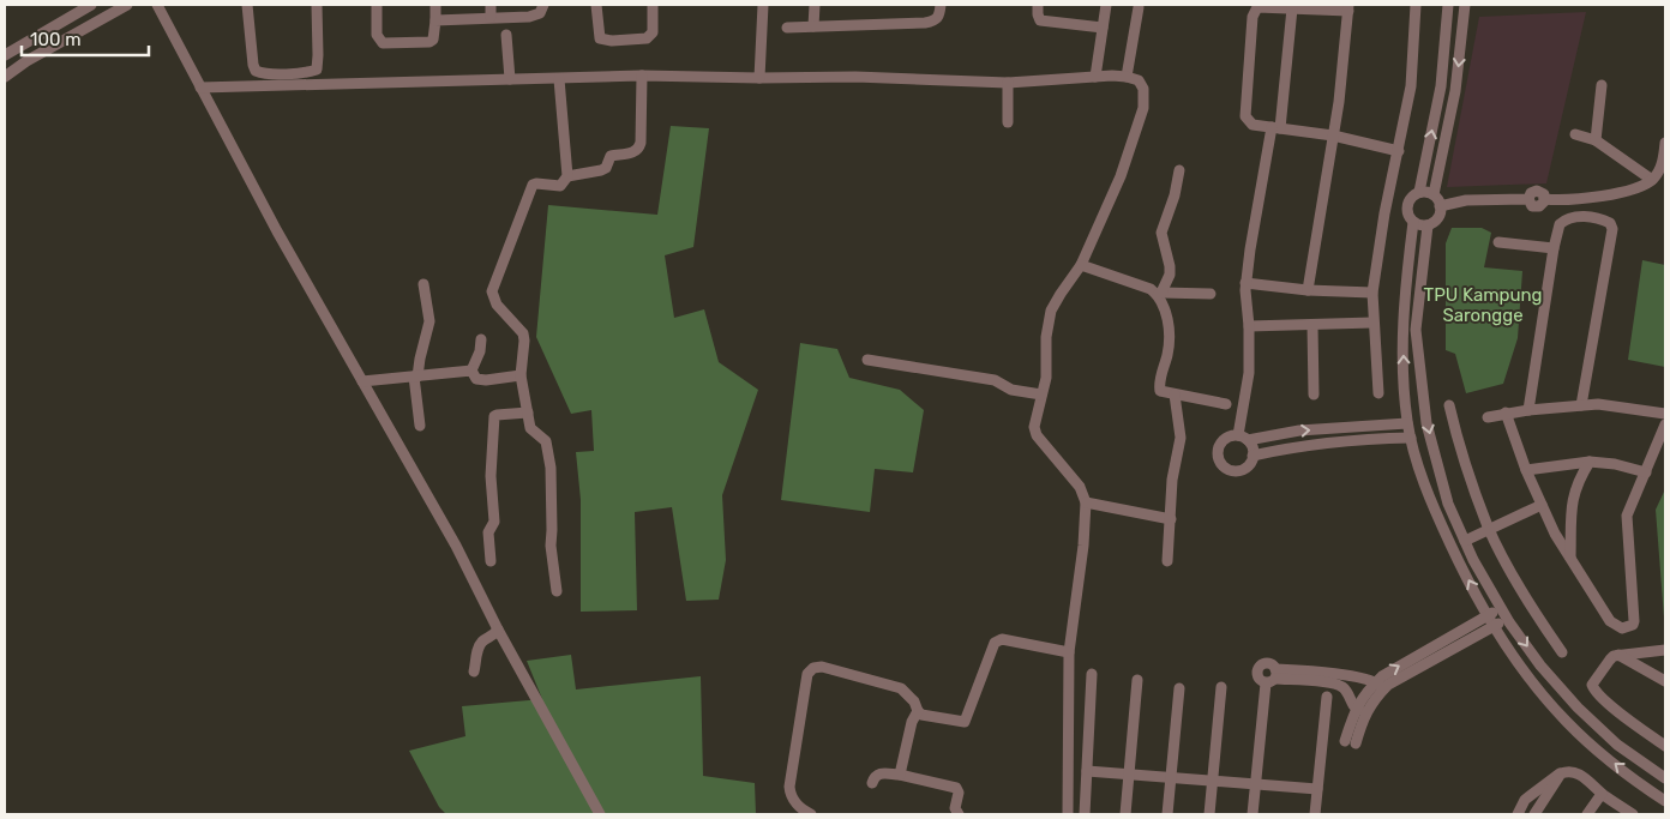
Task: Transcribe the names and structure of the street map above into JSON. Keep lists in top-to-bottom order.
{
  "parks": ["TPU Kampung Sarongge"],
  "scale_bar": "100 m"
}
